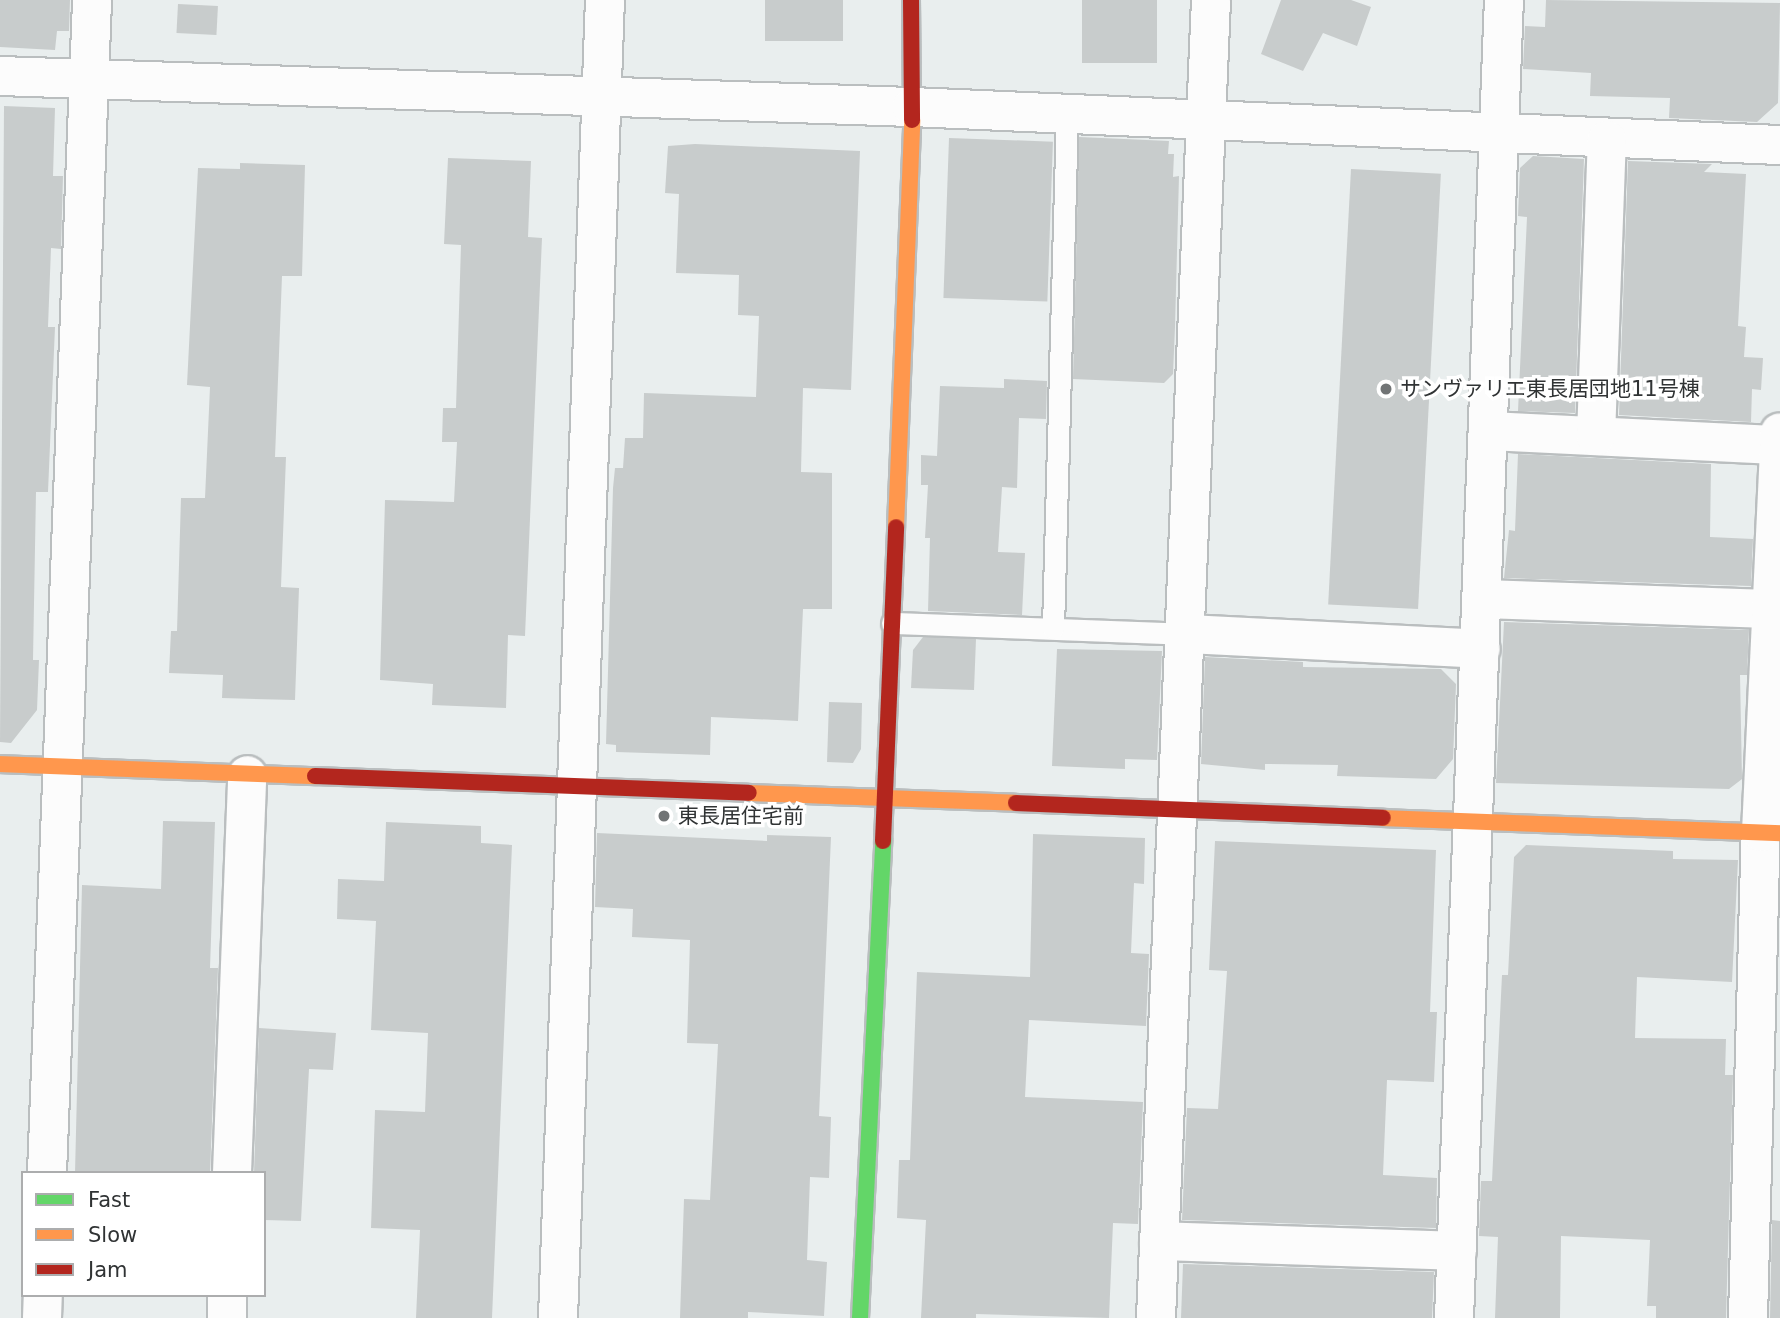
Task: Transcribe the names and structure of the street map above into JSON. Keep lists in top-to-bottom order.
{
  "places": ["サンヴァリエ東長居団地11号棟", "東長居住宅前"],
  "legend": ["Fast", "Slow", "Jam"]
}
